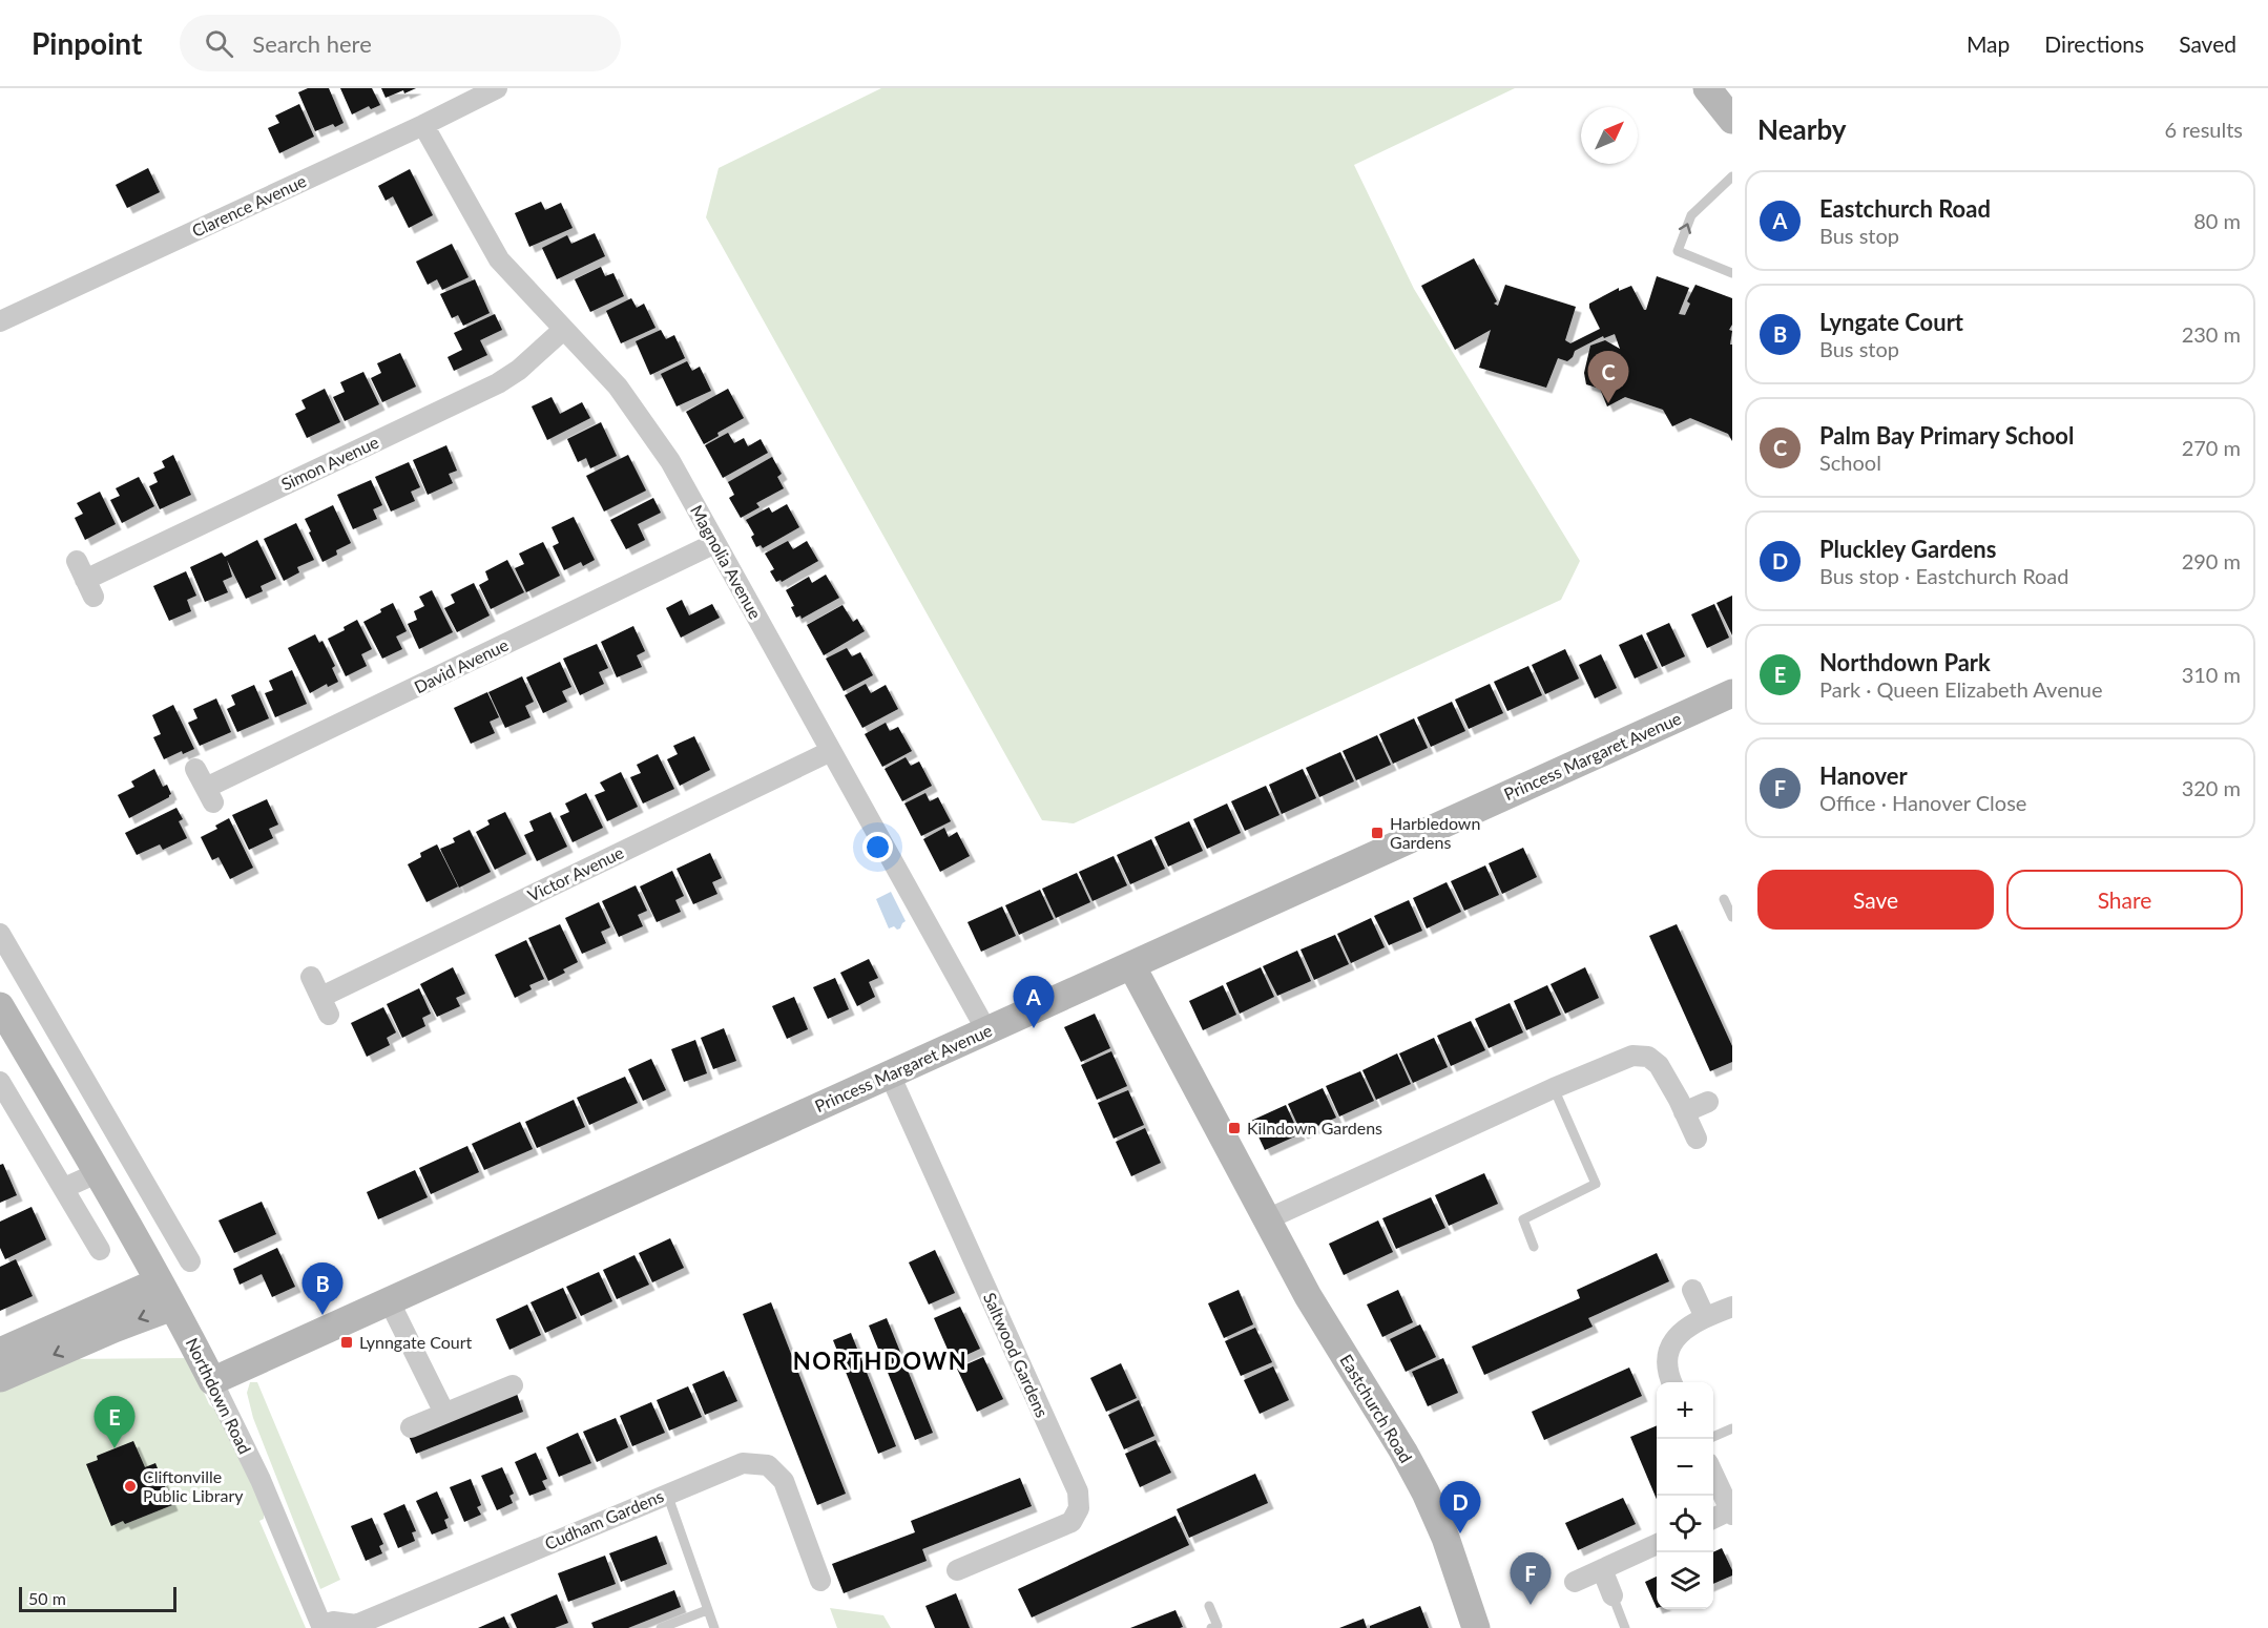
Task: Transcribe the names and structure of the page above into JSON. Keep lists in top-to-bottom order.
{
  "streets": {
    "main road": ["Princess Margaret Avenue", "Northdown Road", "Eastchurch Road"],
    "street": [
      "Clarence Avenue",
      "Simon Avenue",
      "Magnolia Avenue",
      "David Avenue",
      "Victor Avenue",
      "Saltwood Gardens",
      "Cudham Gardens"
    ]
  },
  "crossings": [
    ["Clarence Avenue", "Magnolia Avenue"],
    ["Simon Avenue", "Magnolia Avenue"],
    ["Magnolia Avenue", "David Avenue"],
    ["Magnolia Avenue", "Princess Margaret Avenue"],
    ["Magnolia Avenue", "Victor Avenue"],
    ["Princess Margaret Avenue", "Saltwood Gardens"],
    ["Princess Margaret Avenue", "Northdown Road"],
    ["Princess Margaret Avenue", "Eastchurch Road"],
    ["Northdown Road", "Cudham Gardens"]
  ],
  "districts": ["NORTHDOWN"],
  "places": {
    "transit": ["Harbledown Gardens", "Kilndown Gardens", "Lynngate Court"],
    "other": ["Cliftonville Public Library"]
  },
  "scale_bar": "50 m",
  "north": "top right",
  "page": {
    "header": "Pinpoint",
    "search": "Search here",
    "nav": ["Map", "Directions", "Saved"],
    "heading": ["Nearby", "6 results"],
    "list": [
      {
        "mark": "A",
        "name": "Eastchurch Road",
        "note": "Bus stop",
        "value": "80 m"
      },
      {
        "mark": "B",
        "name": "Lyngate Court",
        "note": "Bus stop",
        "value": "230 m"
      },
      {
        "mark": "C",
        "name": "Palm Bay Primary School",
        "note": "School",
        "value": "270 m"
      },
      {
        "mark": "D",
        "name": "Pluckley Gardens",
        "note": "Bus stop · Eastchurch Road",
        "value": "290 m"
      },
      {
        "mark": "E",
        "name": "Northdown Park",
        "note": "Park · Queen Elizabeth Avenue",
        "value": "310 m"
      },
      {
        "mark": "F",
        "name": "Hanover",
        "note": "Office · Hanover Close",
        "value": "320 m"
      }
    ],
    "pins": [
      "C",
      "A",
      "B",
      "E",
      "D",
      "F"
    ],
    "buttons": ["Save", "Share"],
    "map_buttons": ["+", "−"],
    "scale": "50 m"
  }
}
